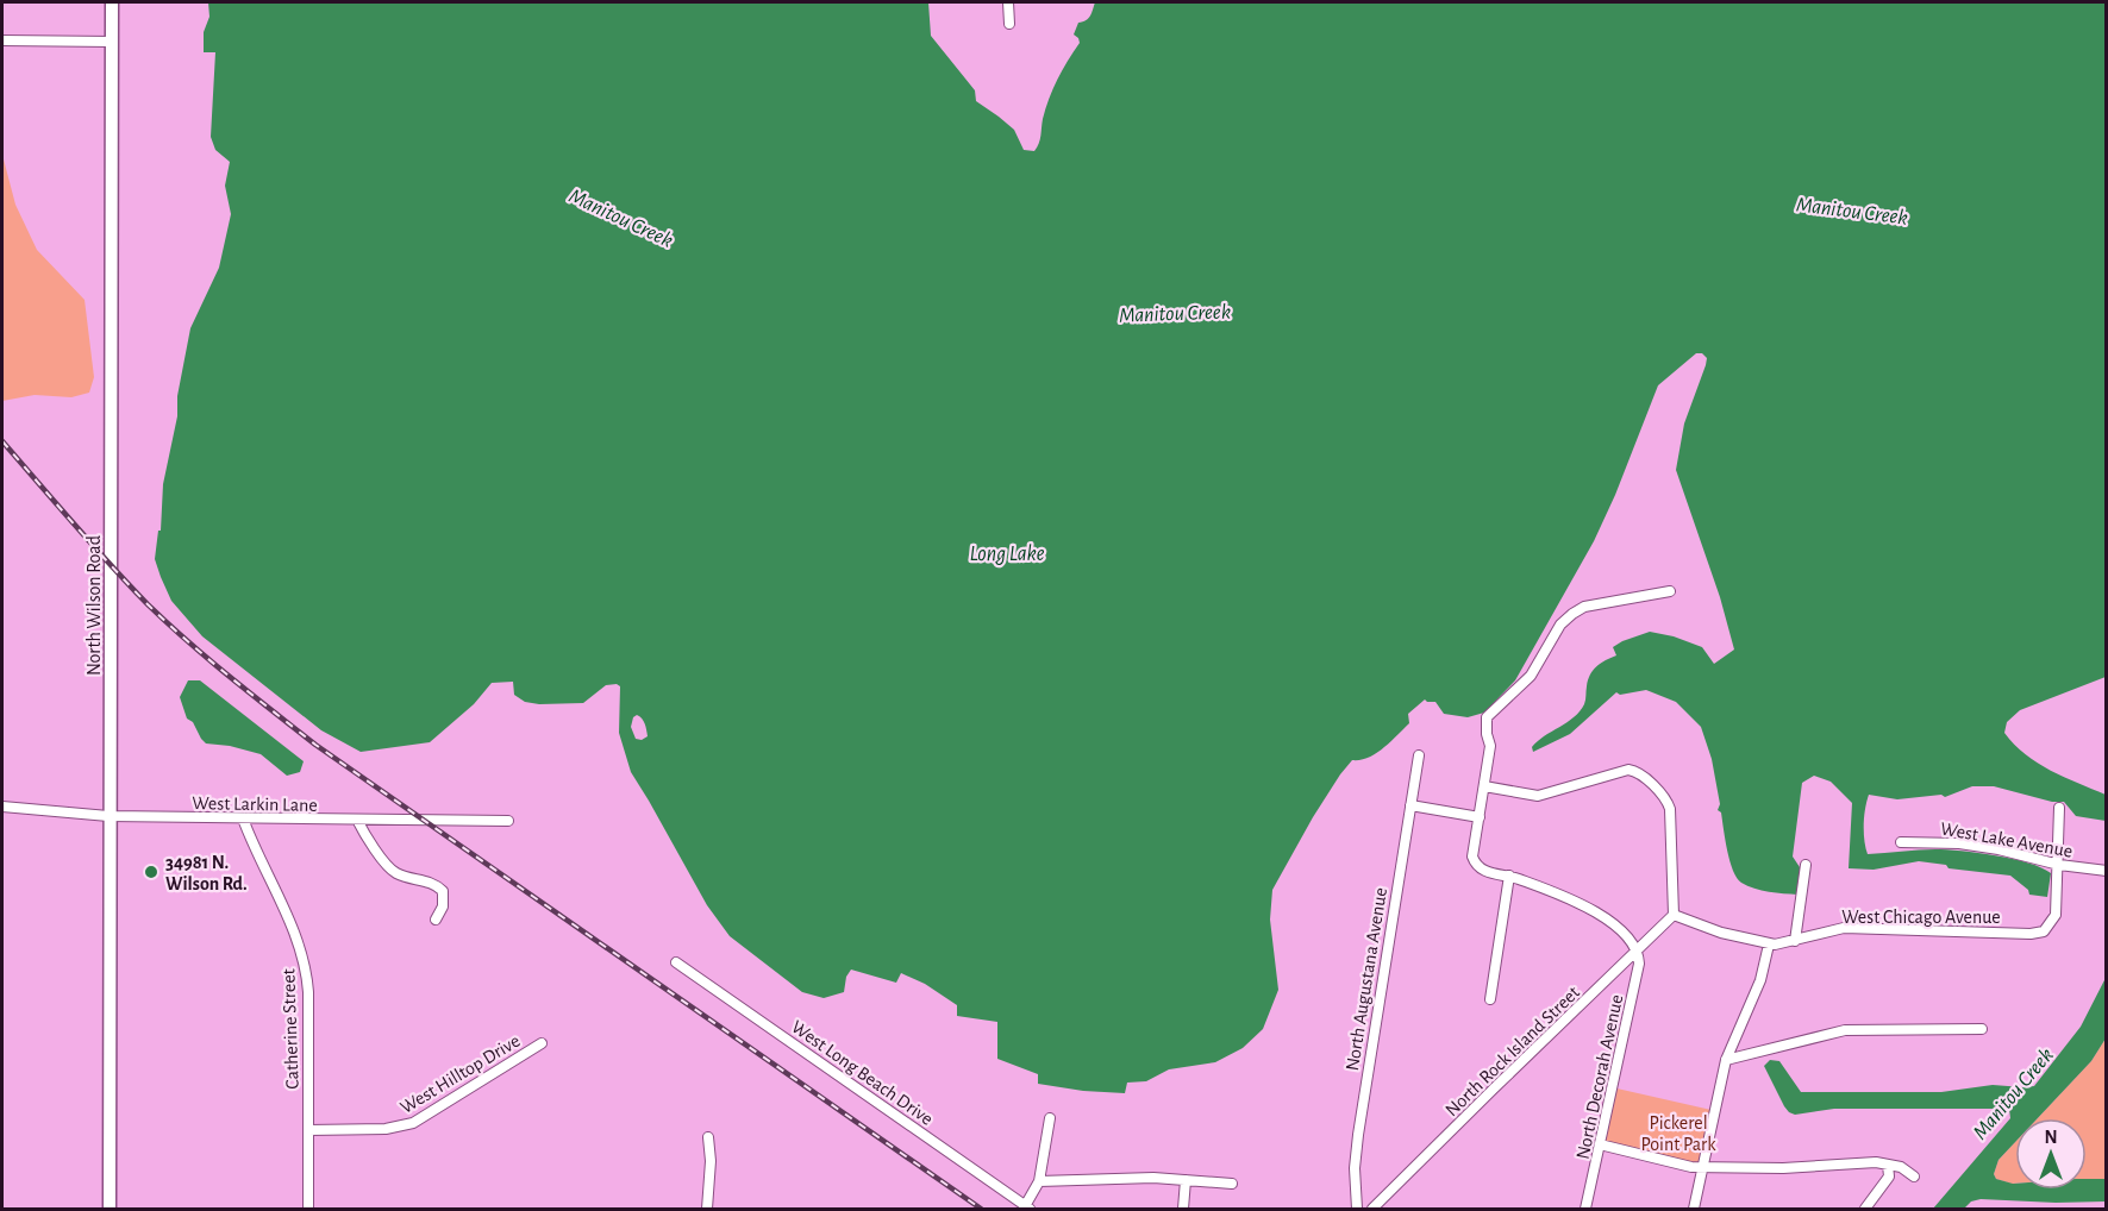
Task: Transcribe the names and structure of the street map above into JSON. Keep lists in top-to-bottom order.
{
  "streets": {
    "street": [
      "North Wilson Road",
      "West Larkin Lane",
      "West Lake Avenue",
      "West Chicago Avenue",
      "North Augustana Avenue",
      "Catherine Street",
      "North Rock Island Street",
      "West Long Beach Drive",
      "West Hilltop Drive",
      "North Decorah Avenue"
    ]
  },
  "crossings": [
    ["North Wilson Road", "West Larkin Lane"],
    ["West Larkin Lane", "Catherine Street"],
    ["West Lake Avenue", "West Chicago Avenue"],
    ["West Chicago Avenue", "North Rock Island Street"],
    ["Catherine Street", "West Hilltop Drive"],
    ["North Rock Island Street", "North Decorah Avenue"]
  ],
  "water": ["Manitou Creek", "Long Lake"],
  "parks": ["Pickerel Point Park"],
  "places": ["34981 N. Wilson Rd."],
  "north": "top"
}
